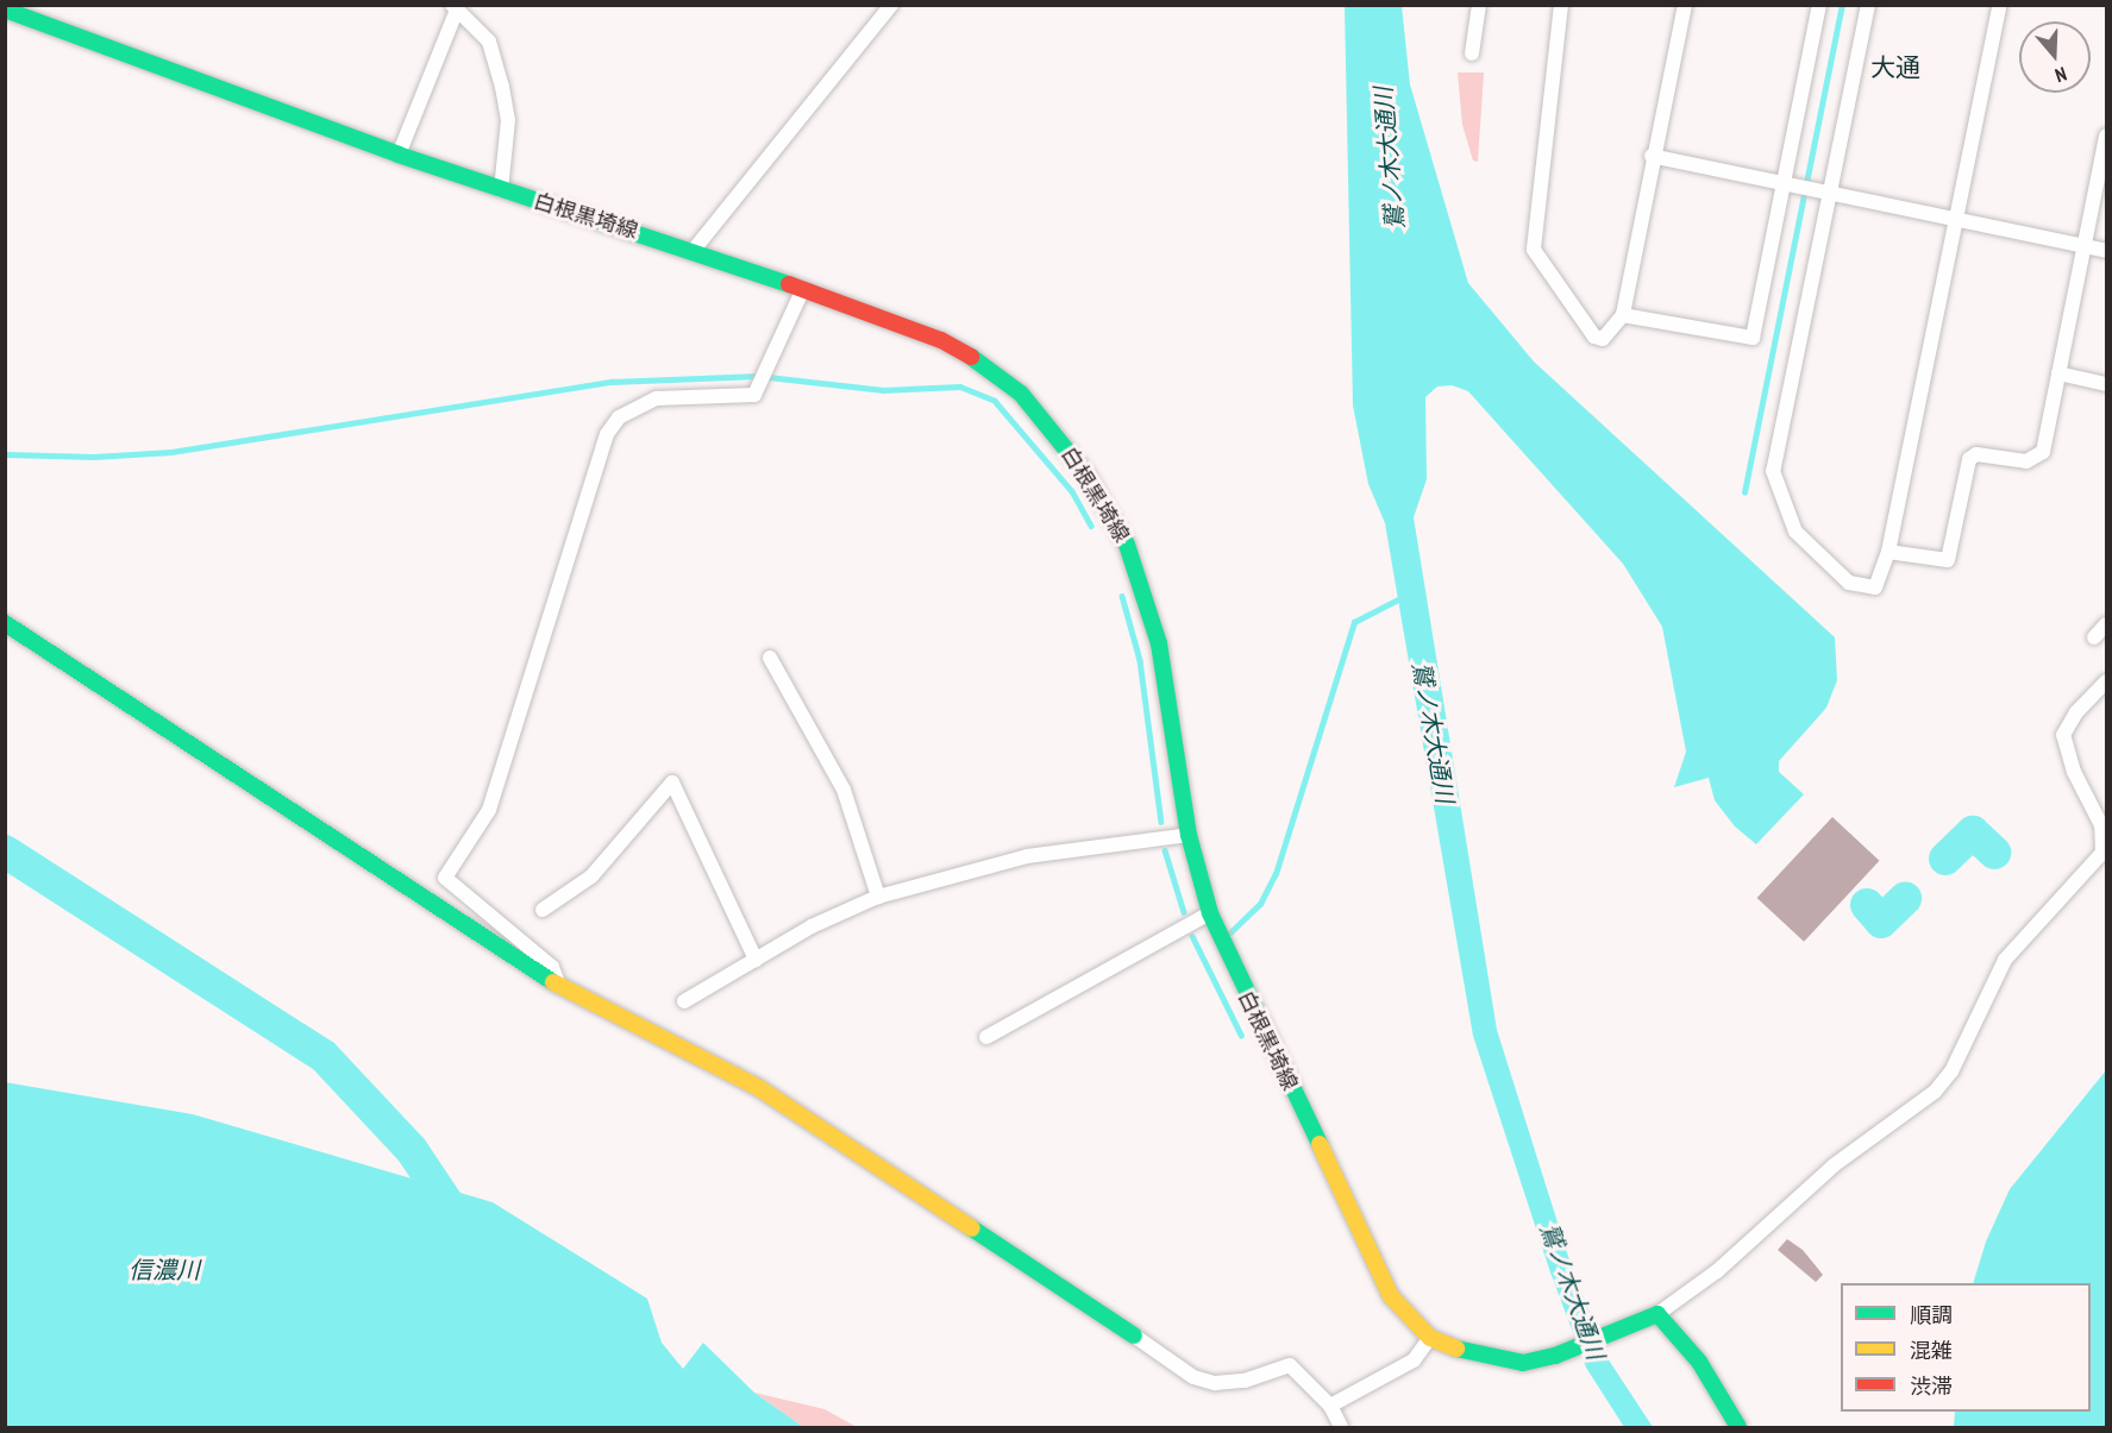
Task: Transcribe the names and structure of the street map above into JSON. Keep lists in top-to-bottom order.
{
  "streets": {
    "main road": ["白根黒埼線"]
  },
  "districts": ["大通"],
  "water": ["鷲ノ木大通川", "信濃川"],
  "legend": ["順調", "混雑", "渋滞"],
  "north": "bottom"
}
